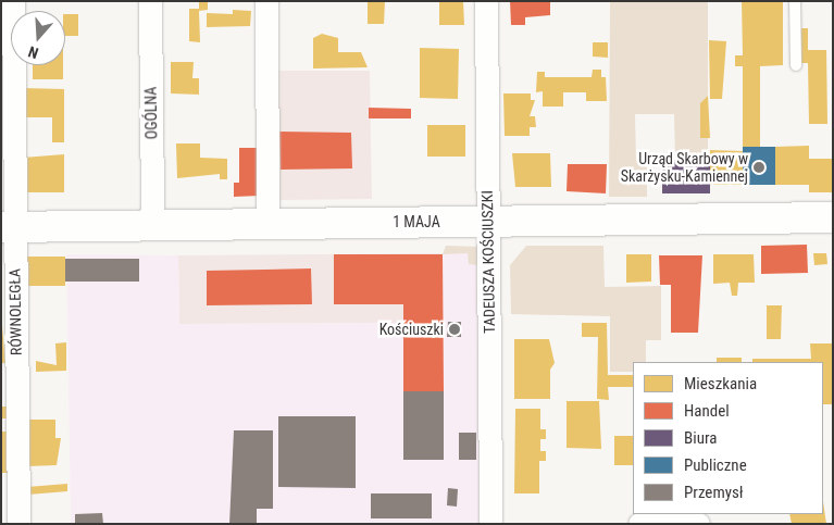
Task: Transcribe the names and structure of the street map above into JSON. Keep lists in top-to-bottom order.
{
  "streets": {
    "street": [
      "OGÓLNA",
      "1 MAJA",
      "TADEUSZA KOŚCIUSZKI",
      "RÓWNOLEGŁA"
    ]
  },
  "crossings": [
    ["OGÓLNA", "1 MAJA"],
    ["1 MAJA", "TADEUSZA KOŚCIUSZKI"],
    ["1 MAJA", "RÓWNOLEGŁA"]
  ],
  "places": ["Urząd Skarbowy w Skarżysku-Kamiennej", "Kościuszki"],
  "legend": [
    "Mieszkania",
    "Handel",
    "Biura",
    "Publiczne",
    "Przemysł"
  ],
  "north": "bottom"
}
